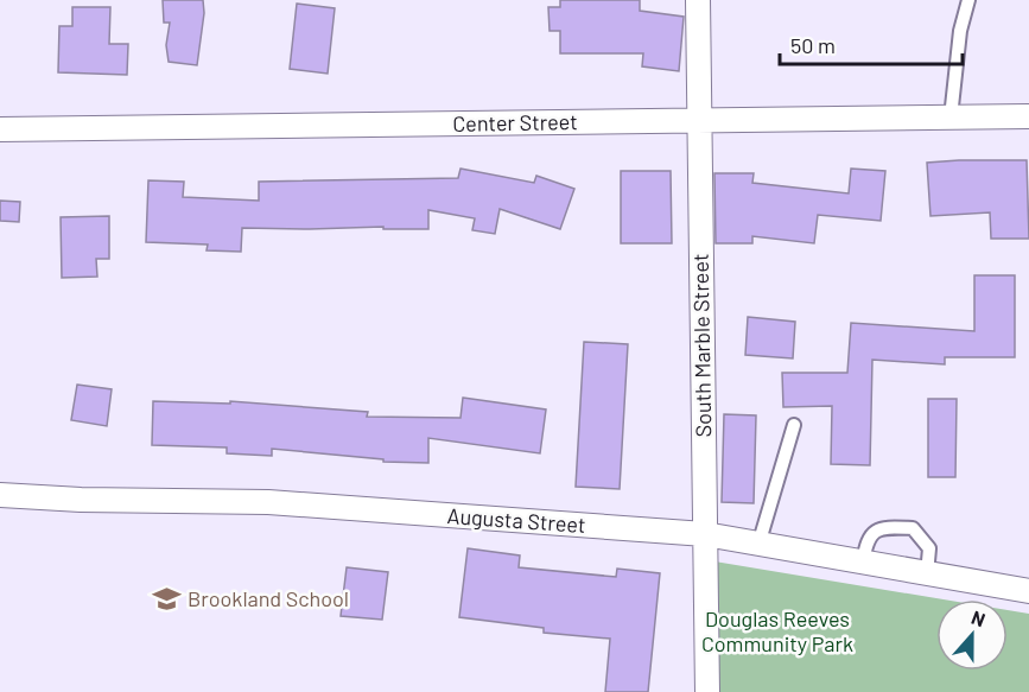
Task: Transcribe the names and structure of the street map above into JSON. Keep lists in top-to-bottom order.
{
  "streets": {
    "street": ["Center Street", "South Marble Street", "Augusta Street"]
  },
  "crossings": [
    ["Center Street", "South Marble Street"],
    ["South Marble Street", "Augusta Street"]
  ],
  "parks": ["Douglas Reeves Community Park"],
  "places": {
    "school or university": ["Brookland School"]
  },
  "scale_bar": "50 m",
  "north": "top"
}
